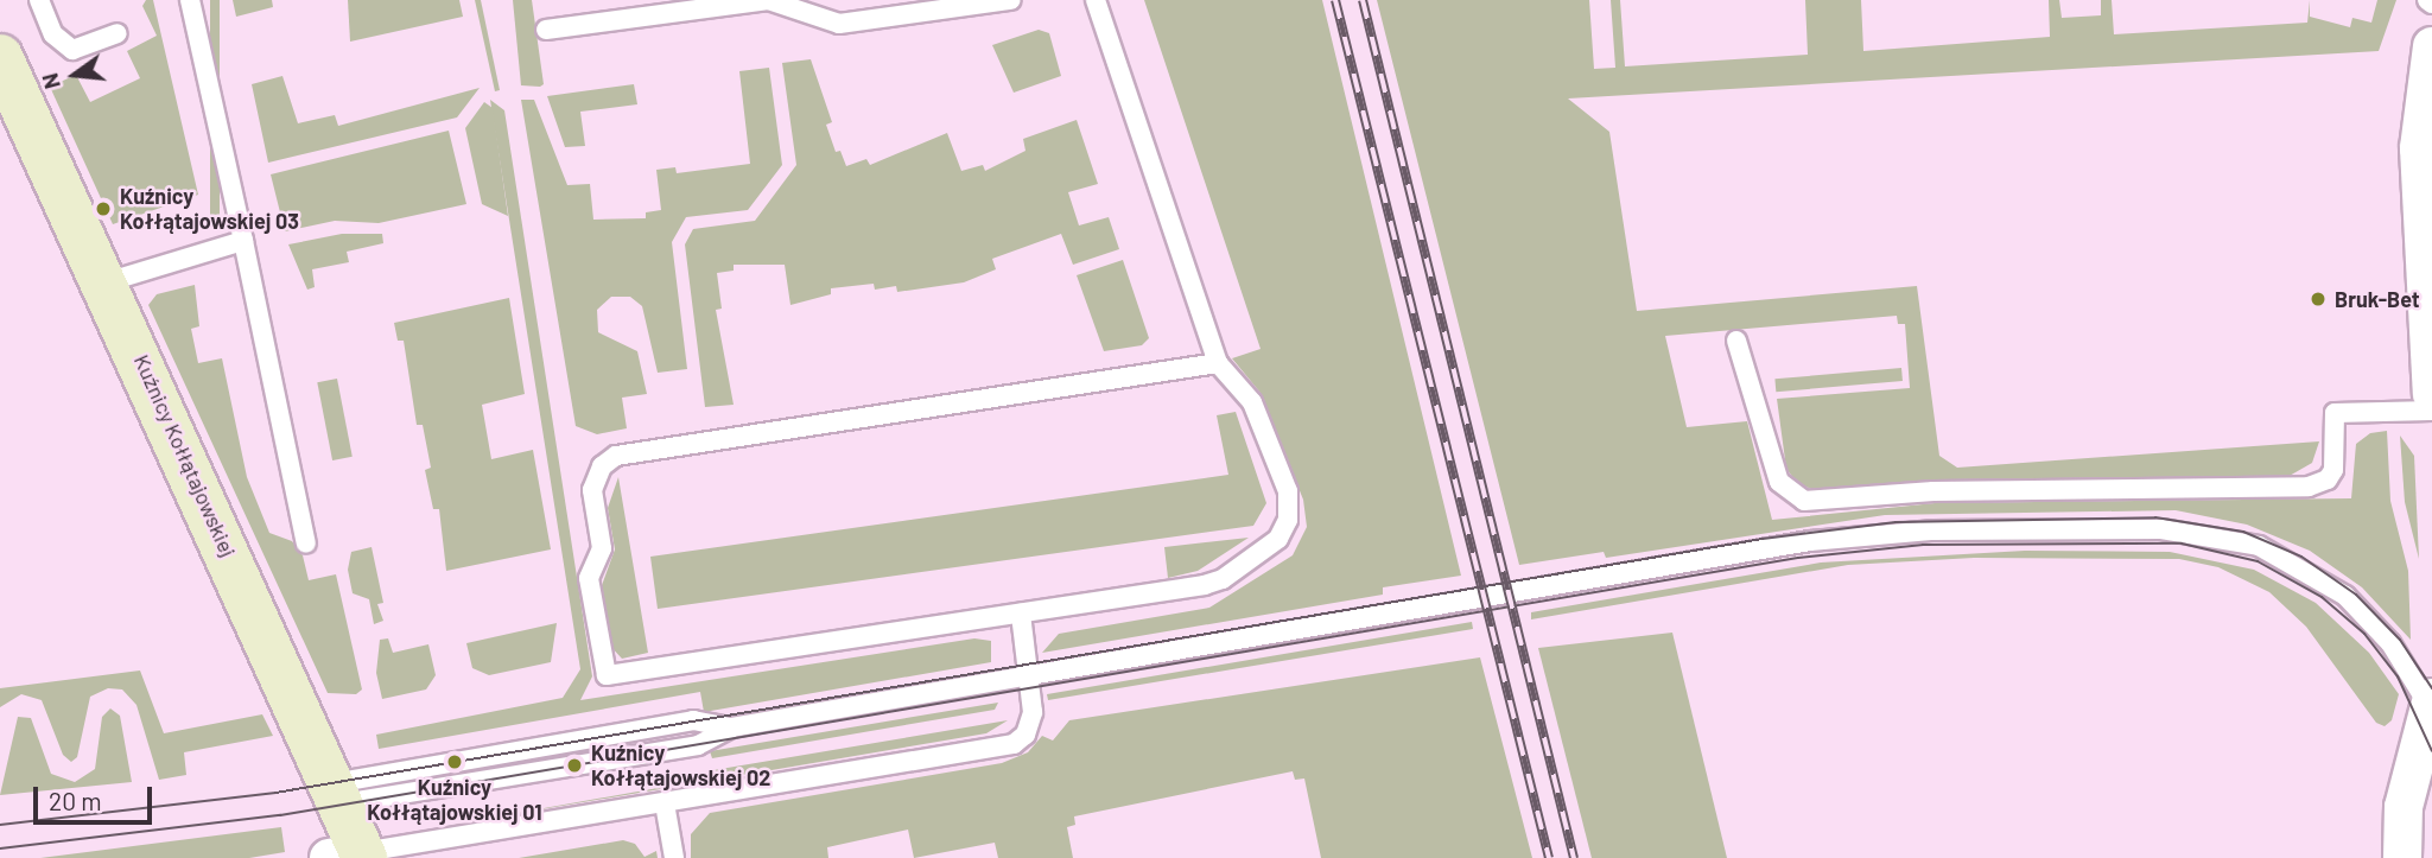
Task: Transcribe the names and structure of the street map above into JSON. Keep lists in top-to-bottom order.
{
  "streets": {
    "street": ["Kuźnicy Kołłątajowskiej"]
  },
  "places": [
    "Kuźnicy Kołłątajowskiej 03",
    "Bruk-Bet",
    "Kuźnicy Kołłątajowskiej 01",
    "Kuźnicy Kołłątajowskiej 02"
  ],
  "scale_bar": "20 m",
  "north": "left"
}
